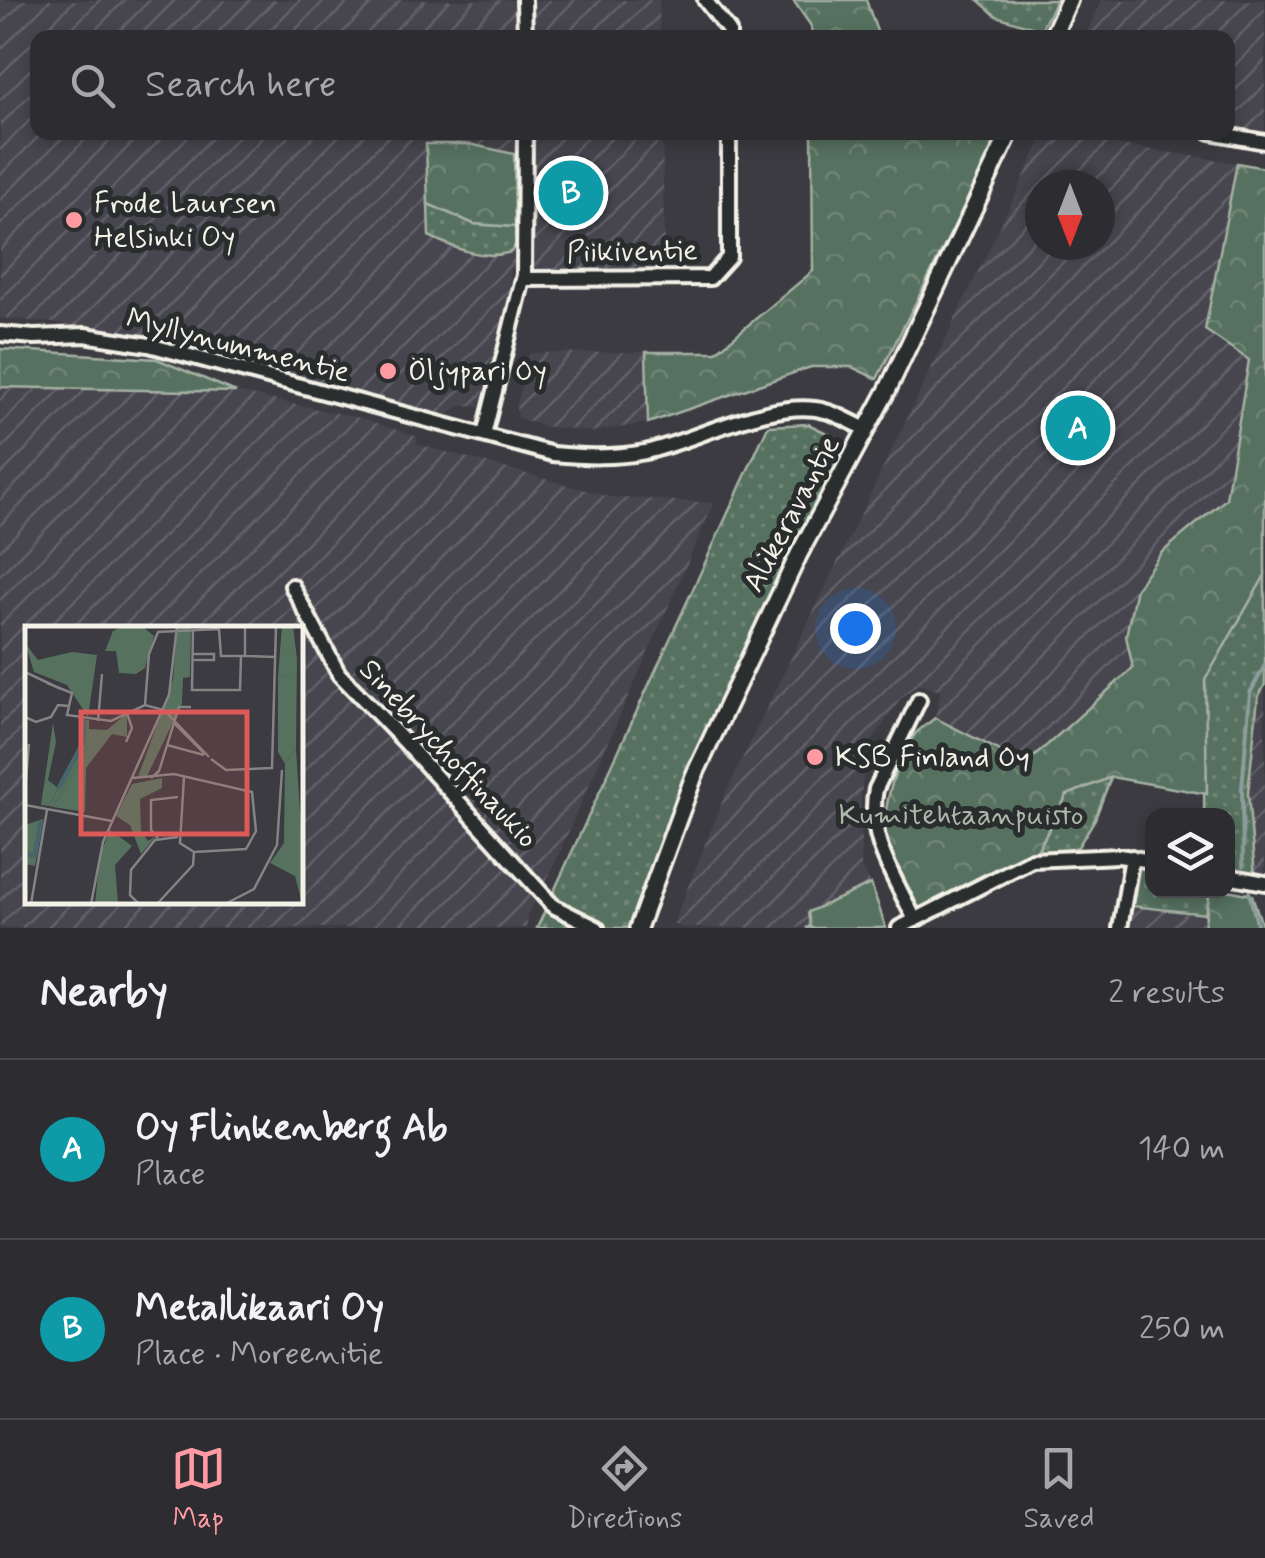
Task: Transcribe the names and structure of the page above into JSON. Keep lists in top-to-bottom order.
{
  "streets": {
    "street": [
      "Piikiventie",
      "Myllynummentie",
      "Alikeravantie",
      "Sinebrychoffinaukio"
    ]
  },
  "crossings": [
    ["Myllynummentie", "Alikeravantie"]
  ],
  "parks": ["Kumitehtaanpuisto"],
  "places": ["Frode Laursen Helsinki Oy", "Öljypari Oy", "KSB Finland Oy"],
  "north": "bottom",
  "page": {
    "search": "Search here",
    "pins": ["B", "A"],
    "heading": ["Nearby", "2 results"],
    "list": [
      {
        "mark": "A",
        "name": "Oy Flinkenberg Ab",
        "note": "Place",
        "value": "140 m"
      },
      {
        "mark": "B",
        "name": "Metallikaari Oy",
        "note": "Place · Moreenitie",
        "value": "250 m"
      }
    ],
    "nav": ["Map", "Directions", "Saved"]
  }
}
